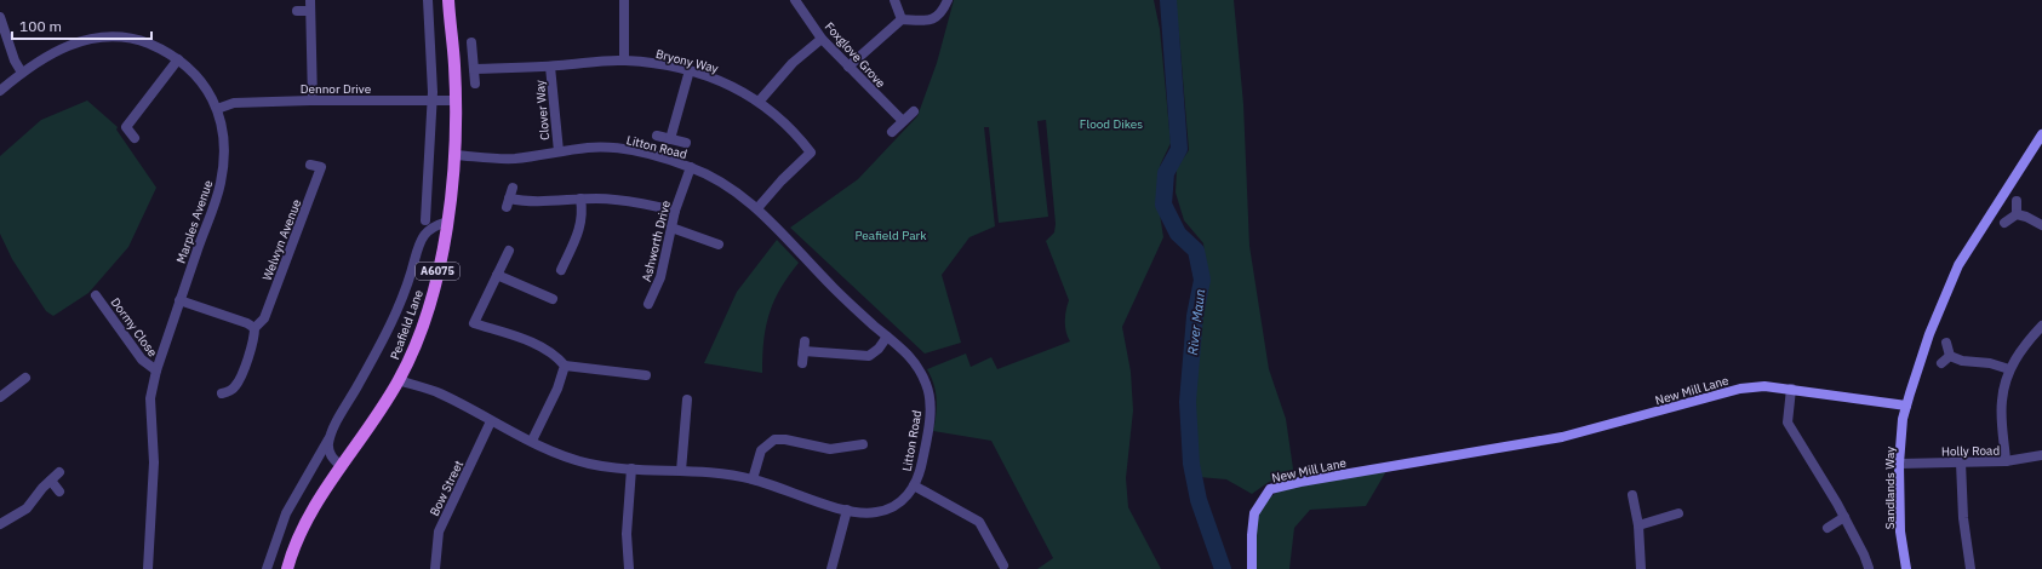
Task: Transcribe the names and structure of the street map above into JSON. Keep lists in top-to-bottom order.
{
  "streets": {
    "main road": ["A6075", "Peafield Lane"],
    "street": [
      "Foxglove Grove",
      "Bryony Way",
      "Dennor Drive",
      "Clover Way",
      "Litton Road",
      "Marples Avenue",
      "Welwyn Avenue",
      "Ashworth Drive",
      "Dormy Close",
      "New Mill Lane",
      "Holly Road",
      "Bow Street",
      "Sandlands Way"
    ]
  },
  "crossings": [
    ["Bryony Way", "Clover Way"],
    ["Bryony Way", "Litton Road"],
    ["Dennor Drive", "Marples Avenue"],
    ["Dennor Drive", "Peafield Lane"],
    ["Clover Way", "Litton Road"],
    ["Litton Road", "Ashworth Drive"],
    ["Litton Road", "Peafield Lane"],
    ["Litton Road", "Bow Street"],
    ["Marples Avenue", "Dormy Close"],
    ["New Mill Lane", "Sandlands Way"],
    ["Holly Road", "Sandlands Way"]
  ],
  "water": ["River Maun"],
  "parks": ["Flood Dikes", "Peafield Park"],
  "scale_bar": "100 m"
}
